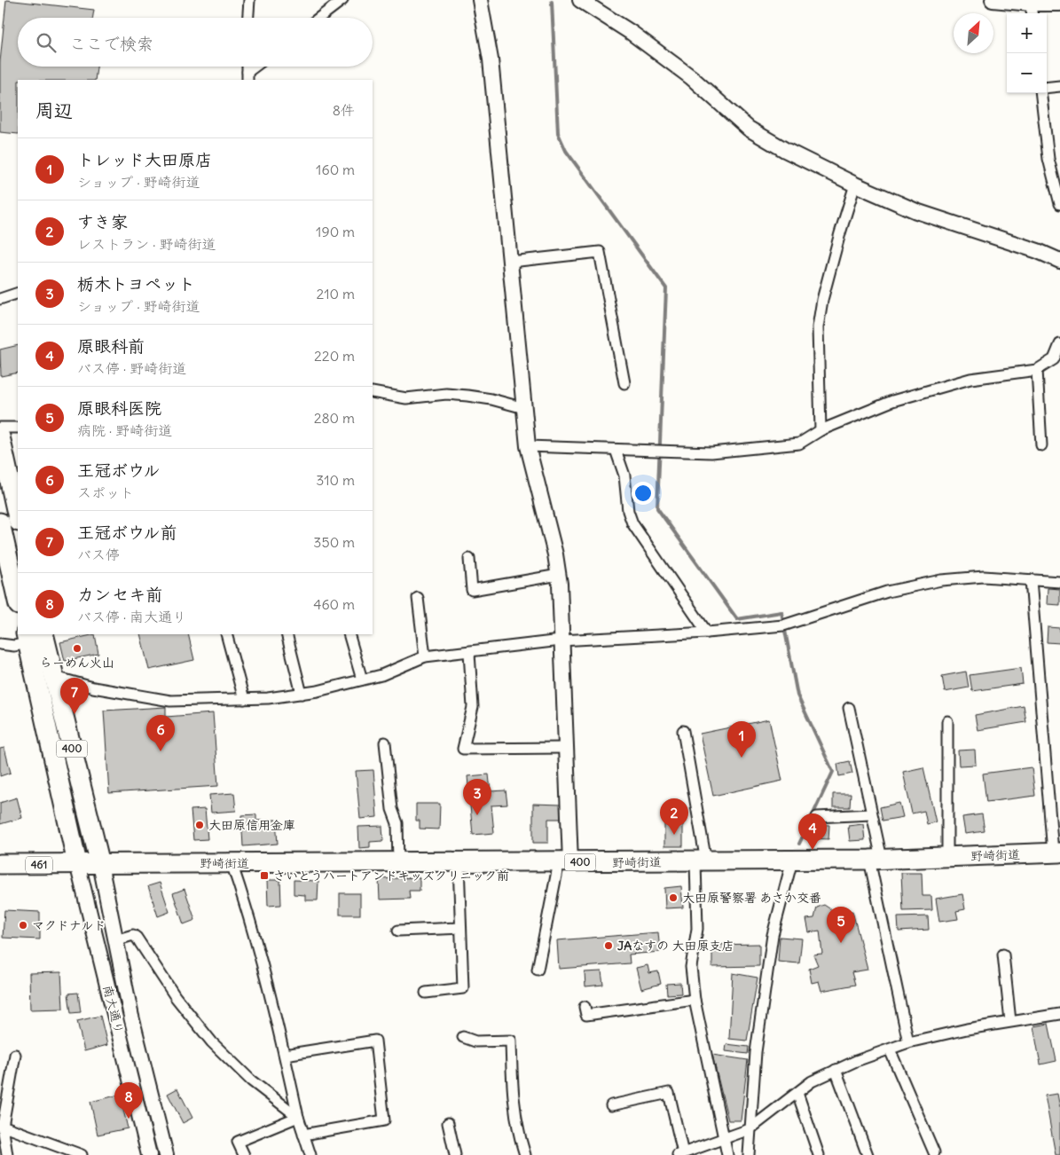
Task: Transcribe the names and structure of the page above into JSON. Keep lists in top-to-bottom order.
{
  "streets": {
    "highway": ["400", "野崎街道", "461"],
    "street": ["南大通り"]
  },
  "crossings": [
    ["400", "野崎街道"],
    ["400", "南大通り"],
    ["野崎街道", "南大通り"]
  ],
  "places": {
    "other": [
      "らーめん火山",
      "大田原信用金庫",
      "大田原警察署 あさか交番",
      "マクドナルド",
      "JAなすの 大田原支店"
    ],
    "transit": ["さいとうハートアンドキッズクリニック前"]
  },
  "north": "top right",
  "page": {
    "map_buttons": ["+", "−"],
    "search": "ここで検索",
    "heading": ["周辺", "8件"],
    "list": [
      {
        "mark": "1",
        "name": "トレッド大田原店",
        "note": "ショップ · 野崎街道",
        "value": "160 m"
      },
      {
        "mark": "2",
        "name": "すき家",
        "note": "レストラン · 野崎街道",
        "value": "190 m"
      },
      {
        "mark": "3",
        "name": "栃木トヨペット",
        "note": "ショップ · 野崎街道",
        "value": "210 m"
      },
      {
        "mark": "4",
        "name": "原眼科前",
        "note": "バス停 · 野崎街道",
        "value": "220 m"
      },
      {
        "mark": "5",
        "name": "原眼科医院",
        "note": "病院 · 野崎街道",
        "value": "280 m"
      },
      {
        "mark": "6",
        "name": "王冠ボウル",
        "note": "スポット",
        "value": "310 m"
      },
      {
        "mark": "7",
        "name": "王冠ボウル前",
        "note": "バス停",
        "value": "350 m"
      },
      {
        "mark": "8",
        "name": "カンセキ前",
        "note": "バス停 · 南大通り",
        "value": "460 m"
      }
    ],
    "pins": [
      "7",
      "6",
      "1",
      "3",
      "2",
      "4",
      "5",
      "8"
    ]
  }
}
